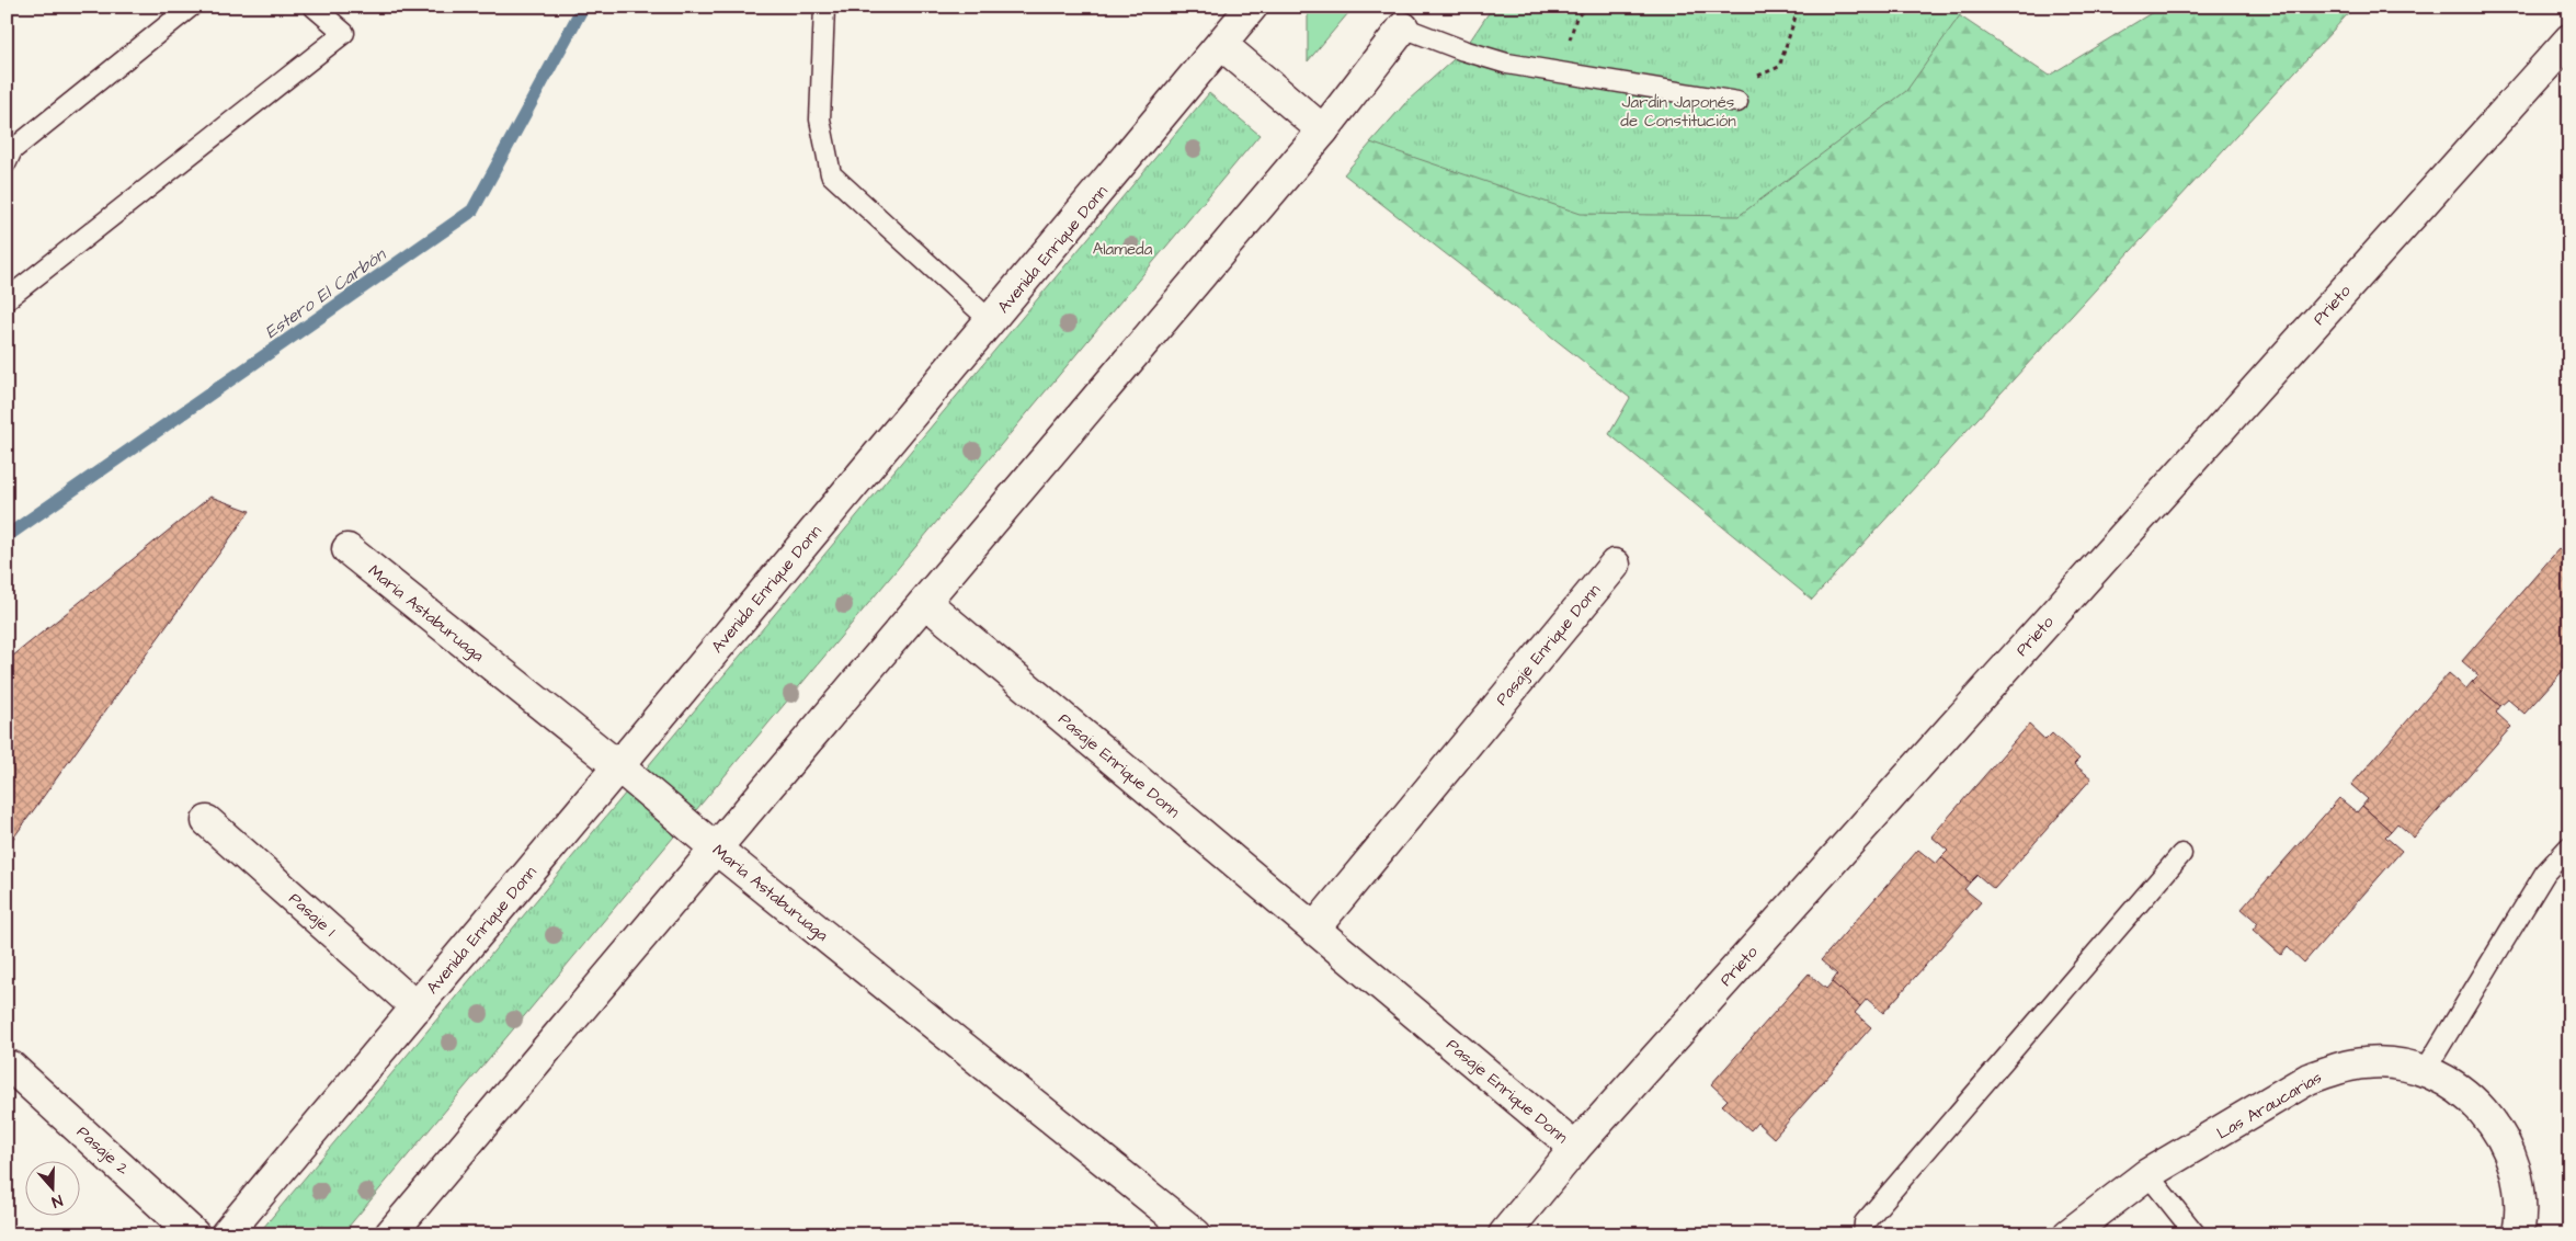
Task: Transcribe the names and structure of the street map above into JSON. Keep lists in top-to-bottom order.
{
  "streets": {
    "street": [
      "Avenida Enrique Donn",
      "Prieto",
      "María Astaburuaga",
      "Pasaje Enrique Donn",
      "Pasaje 1",
      "Las Araucarias",
      "Pasaje 2"
    ]
  },
  "crossings": [
    ["Avenida Enrique Donn", "María Astaburuaga"],
    ["Avenida Enrique Donn", "Pasaje 1"],
    ["Prieto", "Pasaje Enrique Donn"]
  ],
  "water": ["Estero El Carbón"],
  "parks": ["Jardín Japonés de Constitución", "Alameda"],
  "north": "bottom"
}
